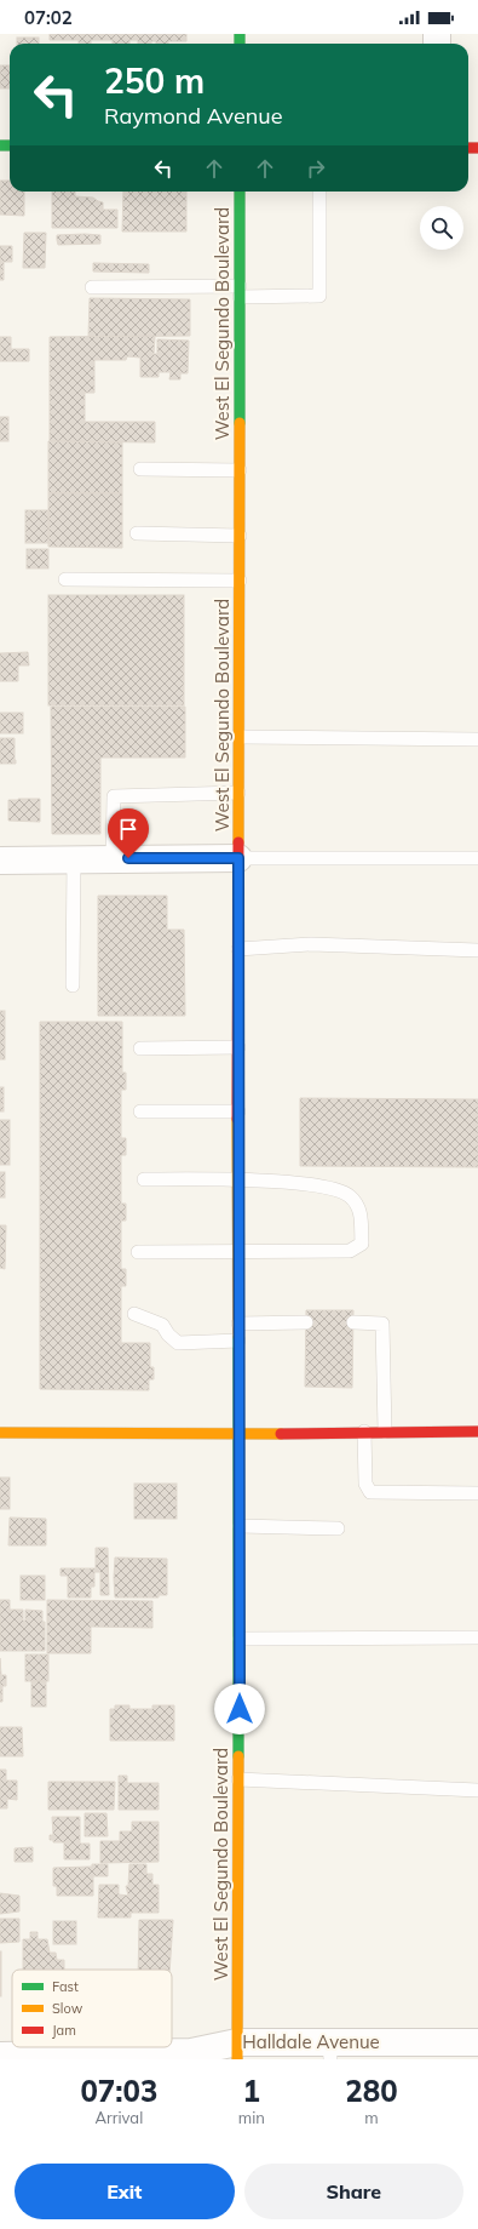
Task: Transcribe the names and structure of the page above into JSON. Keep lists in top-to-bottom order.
{
  "streets": {
    "main road": ["West El Segundo Boulevard"],
    "street": ["Halldale Avenue"]
  },
  "crossings": [
    ["West El Segundo Boulevard", "Halldale Avenue"]
  ],
  "legend": ["Fast", "Slow", "Jam"],
  "page": {
    "status": "07:02",
    "turn": ["250 m", "Raymond Avenue"],
    "eta": [
      "07:03",
      "Arrival",
      "1",
      "min",
      "280",
      "m"
    ],
    "buttons": ["Exit", "Share"]
  }
}
